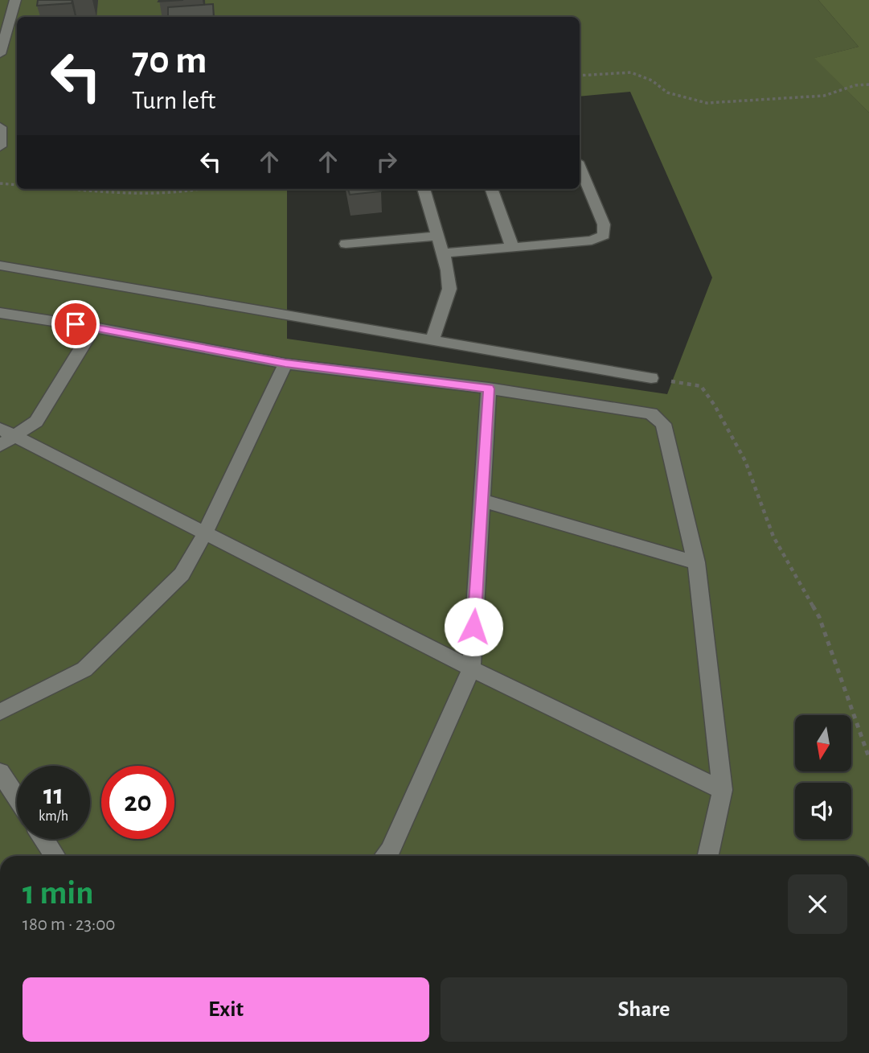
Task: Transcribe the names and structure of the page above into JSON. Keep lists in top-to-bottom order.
{
  "north": "bottom",
  "page": {
    "turn": ["70 m", "Turn left"],
    "speed": "11 km/h",
    "limit": "20",
    "heading": ["1 min", "180 m · 23:00"],
    "buttons": ["Exit", "Share"]
  }
}
